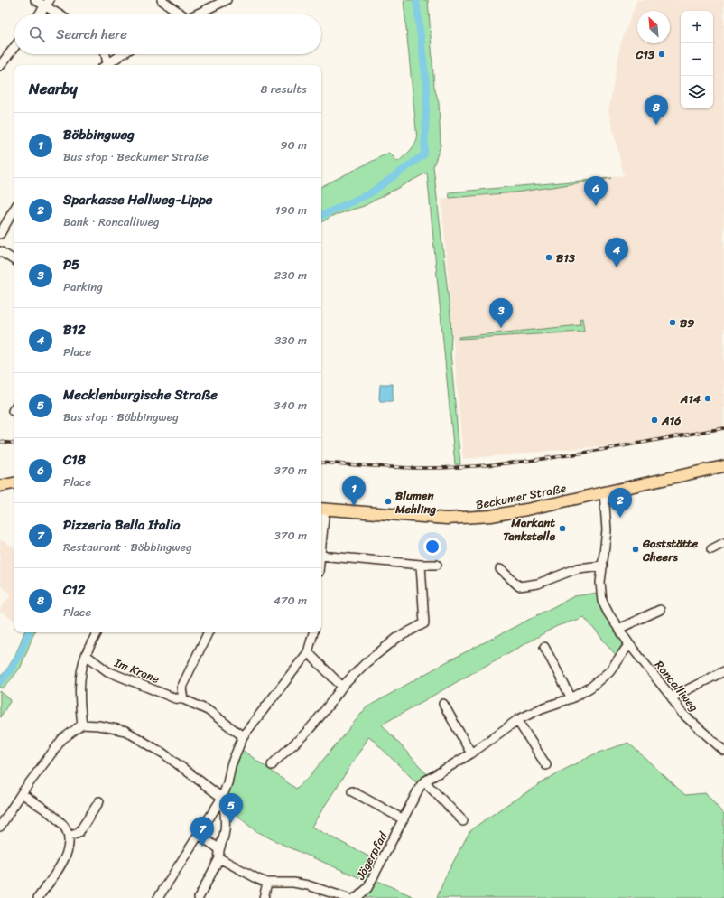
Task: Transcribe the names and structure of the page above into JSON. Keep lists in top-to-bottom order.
{
  "streets": {
    "main road": ["Beckumer Straße"],
    "street": ["Im Krane", "Roncalliweg", "Jägerpfad"]
  },
  "crossings": [
    ["Beckumer Straße", "Roncalliweg"],
    ["Roncalliweg", "Jägerpfad"]
  ],
  "places": [
    "C13",
    "B13",
    "B9",
    "A14",
    "A16",
    "Blumen Mehling",
    "Markant Tankstelle",
    "Gaststätte Cheers"
  ],
  "north": "top left",
  "page": {
    "map_buttons": ["+", "−"],
    "search": "Search here",
    "heading": ["Nearby", "8 results"],
    "pins": [
      "8",
      "6",
      "4",
      "3",
      "1",
      "2",
      "5",
      "7"
    ],
    "list": [
      {
        "mark": "1",
        "name": "Böbbingweg",
        "note": "Bus stop · Beckumer Straße",
        "value": "90 m"
      },
      {
        "mark": "2",
        "name": "Sparkasse Hellweg-Lippe",
        "note": "Bank · Roncalliweg",
        "value": "190 m"
      },
      {
        "mark": "3",
        "name": "P5",
        "note": "Parking",
        "value": "230 m"
      },
      {
        "mark": "4",
        "name": "B12",
        "note": "Place",
        "value": "330 m"
      },
      {
        "mark": "5",
        "name": "Mecklenburgische Straße",
        "note": "Bus stop · Böbbingweg",
        "value": "340 m"
      },
      {
        "mark": "6",
        "name": "C18",
        "note": "Place",
        "value": "370 m"
      },
      {
        "mark": "7",
        "name": "Pizzeria Bella Italia",
        "note": "Restaurant · Böbbingweg",
        "value": "370 m"
      },
      {
        "mark": "8",
        "name": "C12",
        "note": "Place",
        "value": "470 m"
      }
    ]
  }
}
